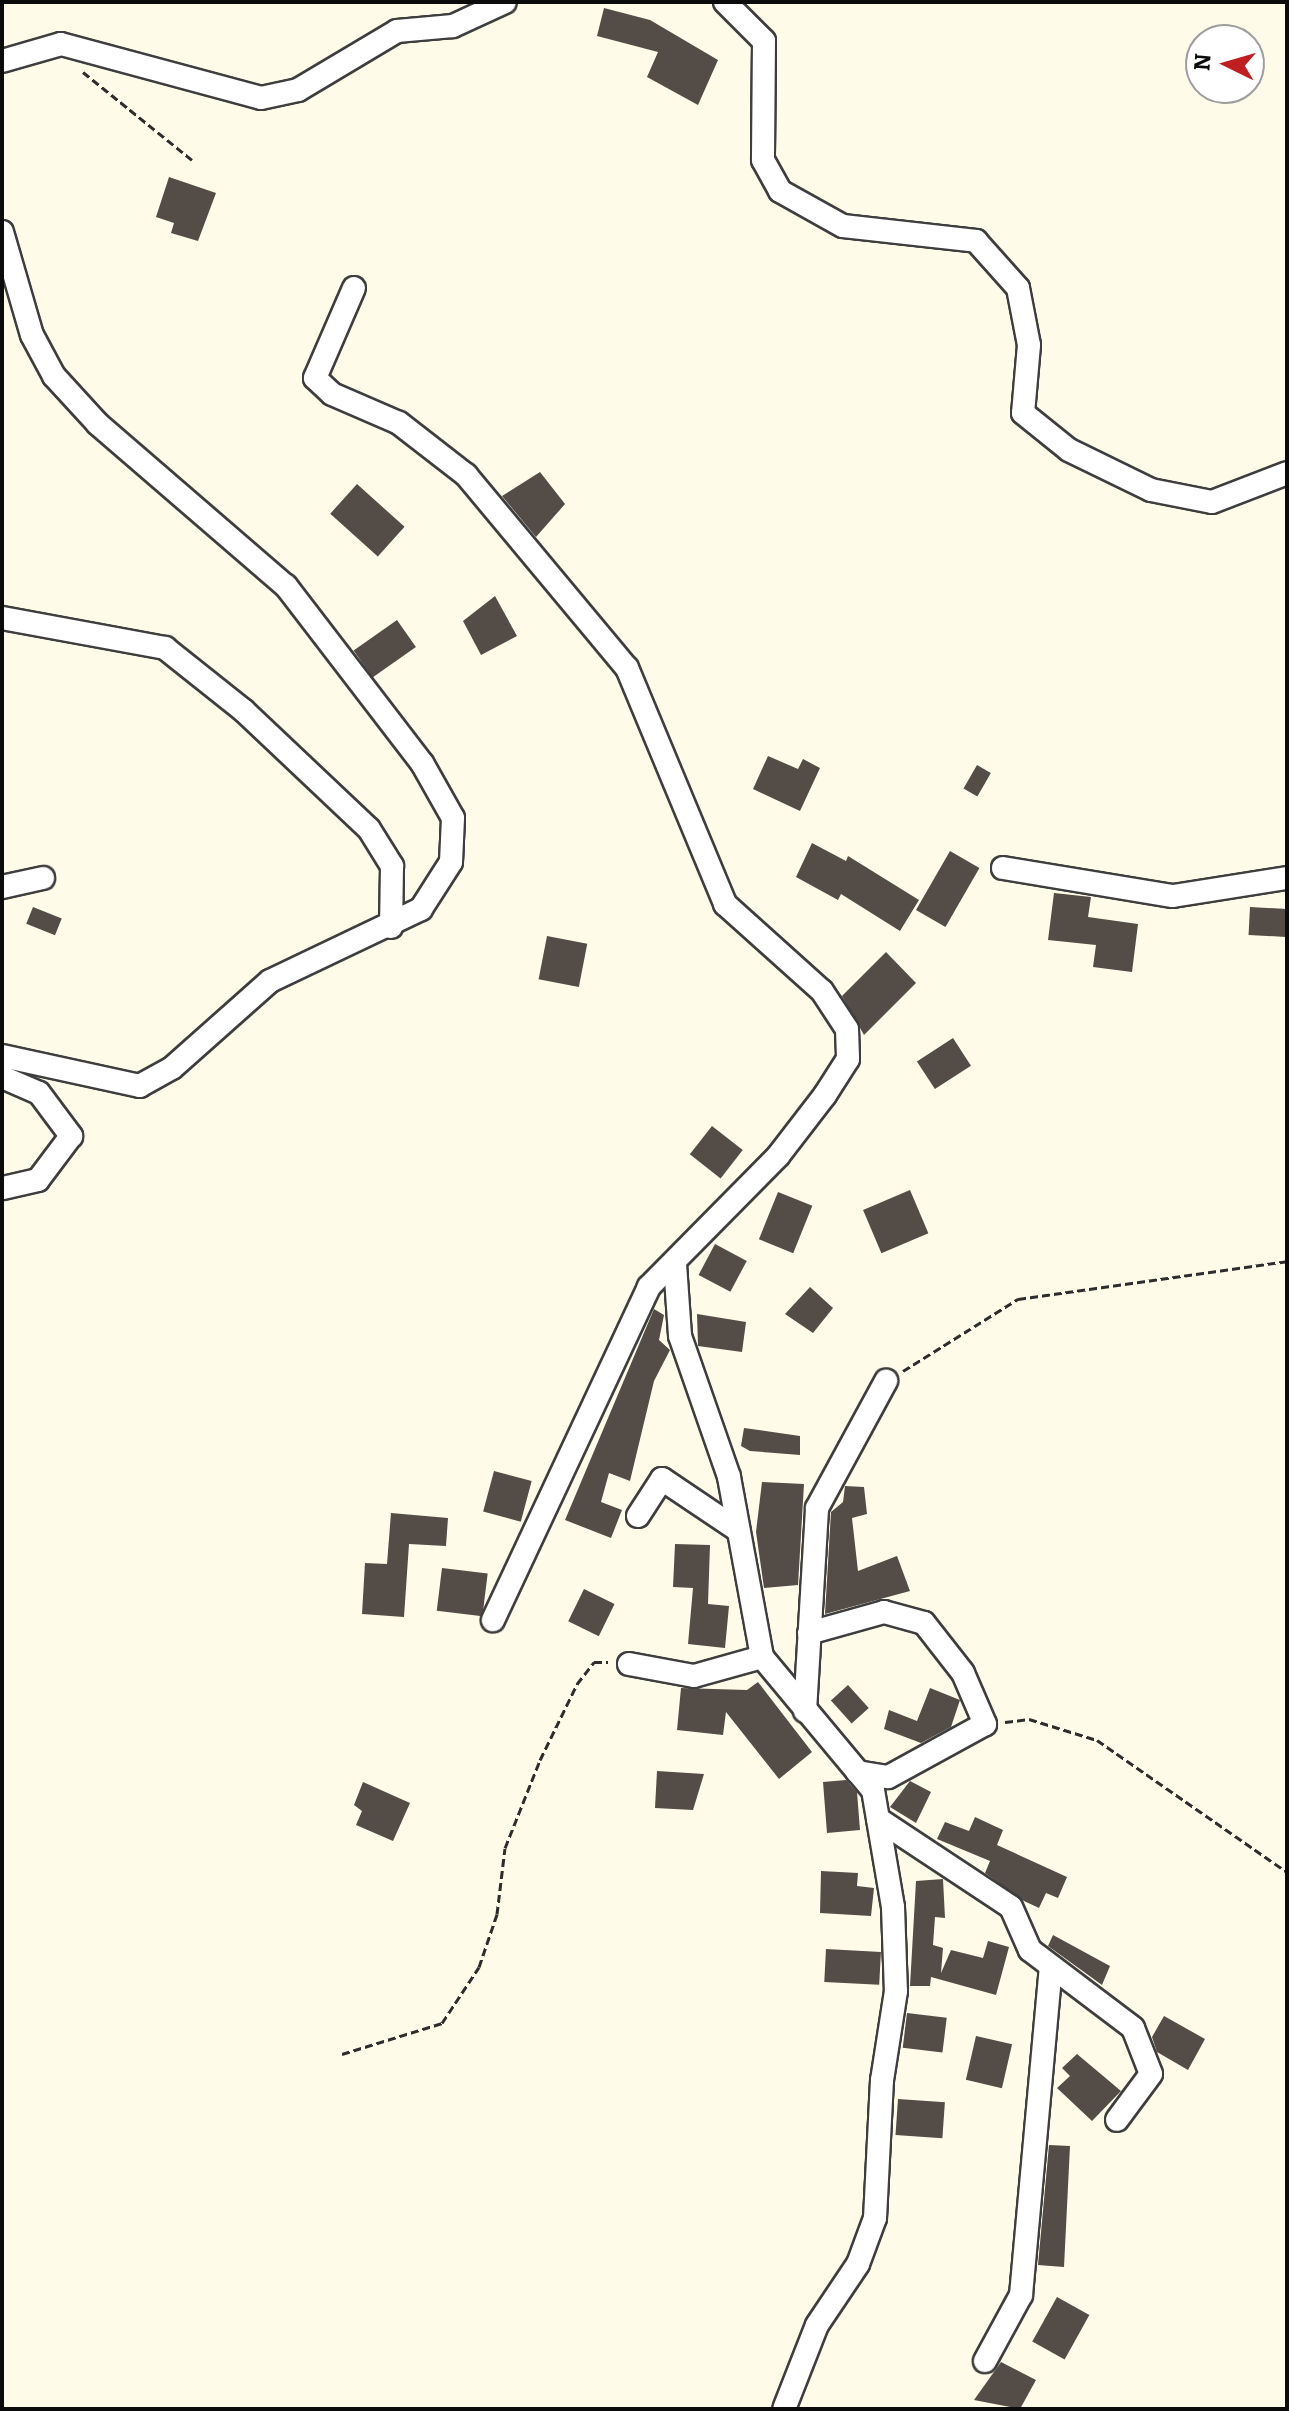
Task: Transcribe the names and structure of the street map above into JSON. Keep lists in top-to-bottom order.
{
  "north": "left"
}
